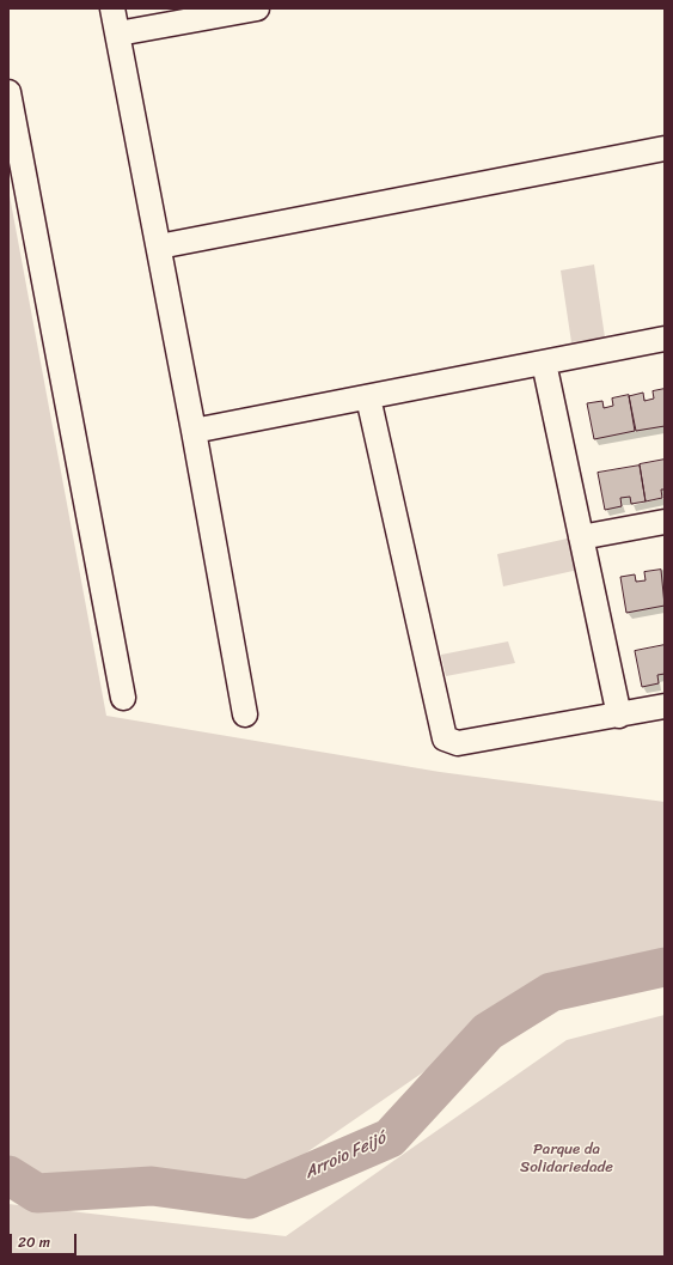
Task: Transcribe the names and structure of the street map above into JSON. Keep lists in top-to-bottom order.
{
  "water": ["Arroio Feijó"],
  "parks": ["Parque da Solidariedade"],
  "scale_bar": "20 m"
}
